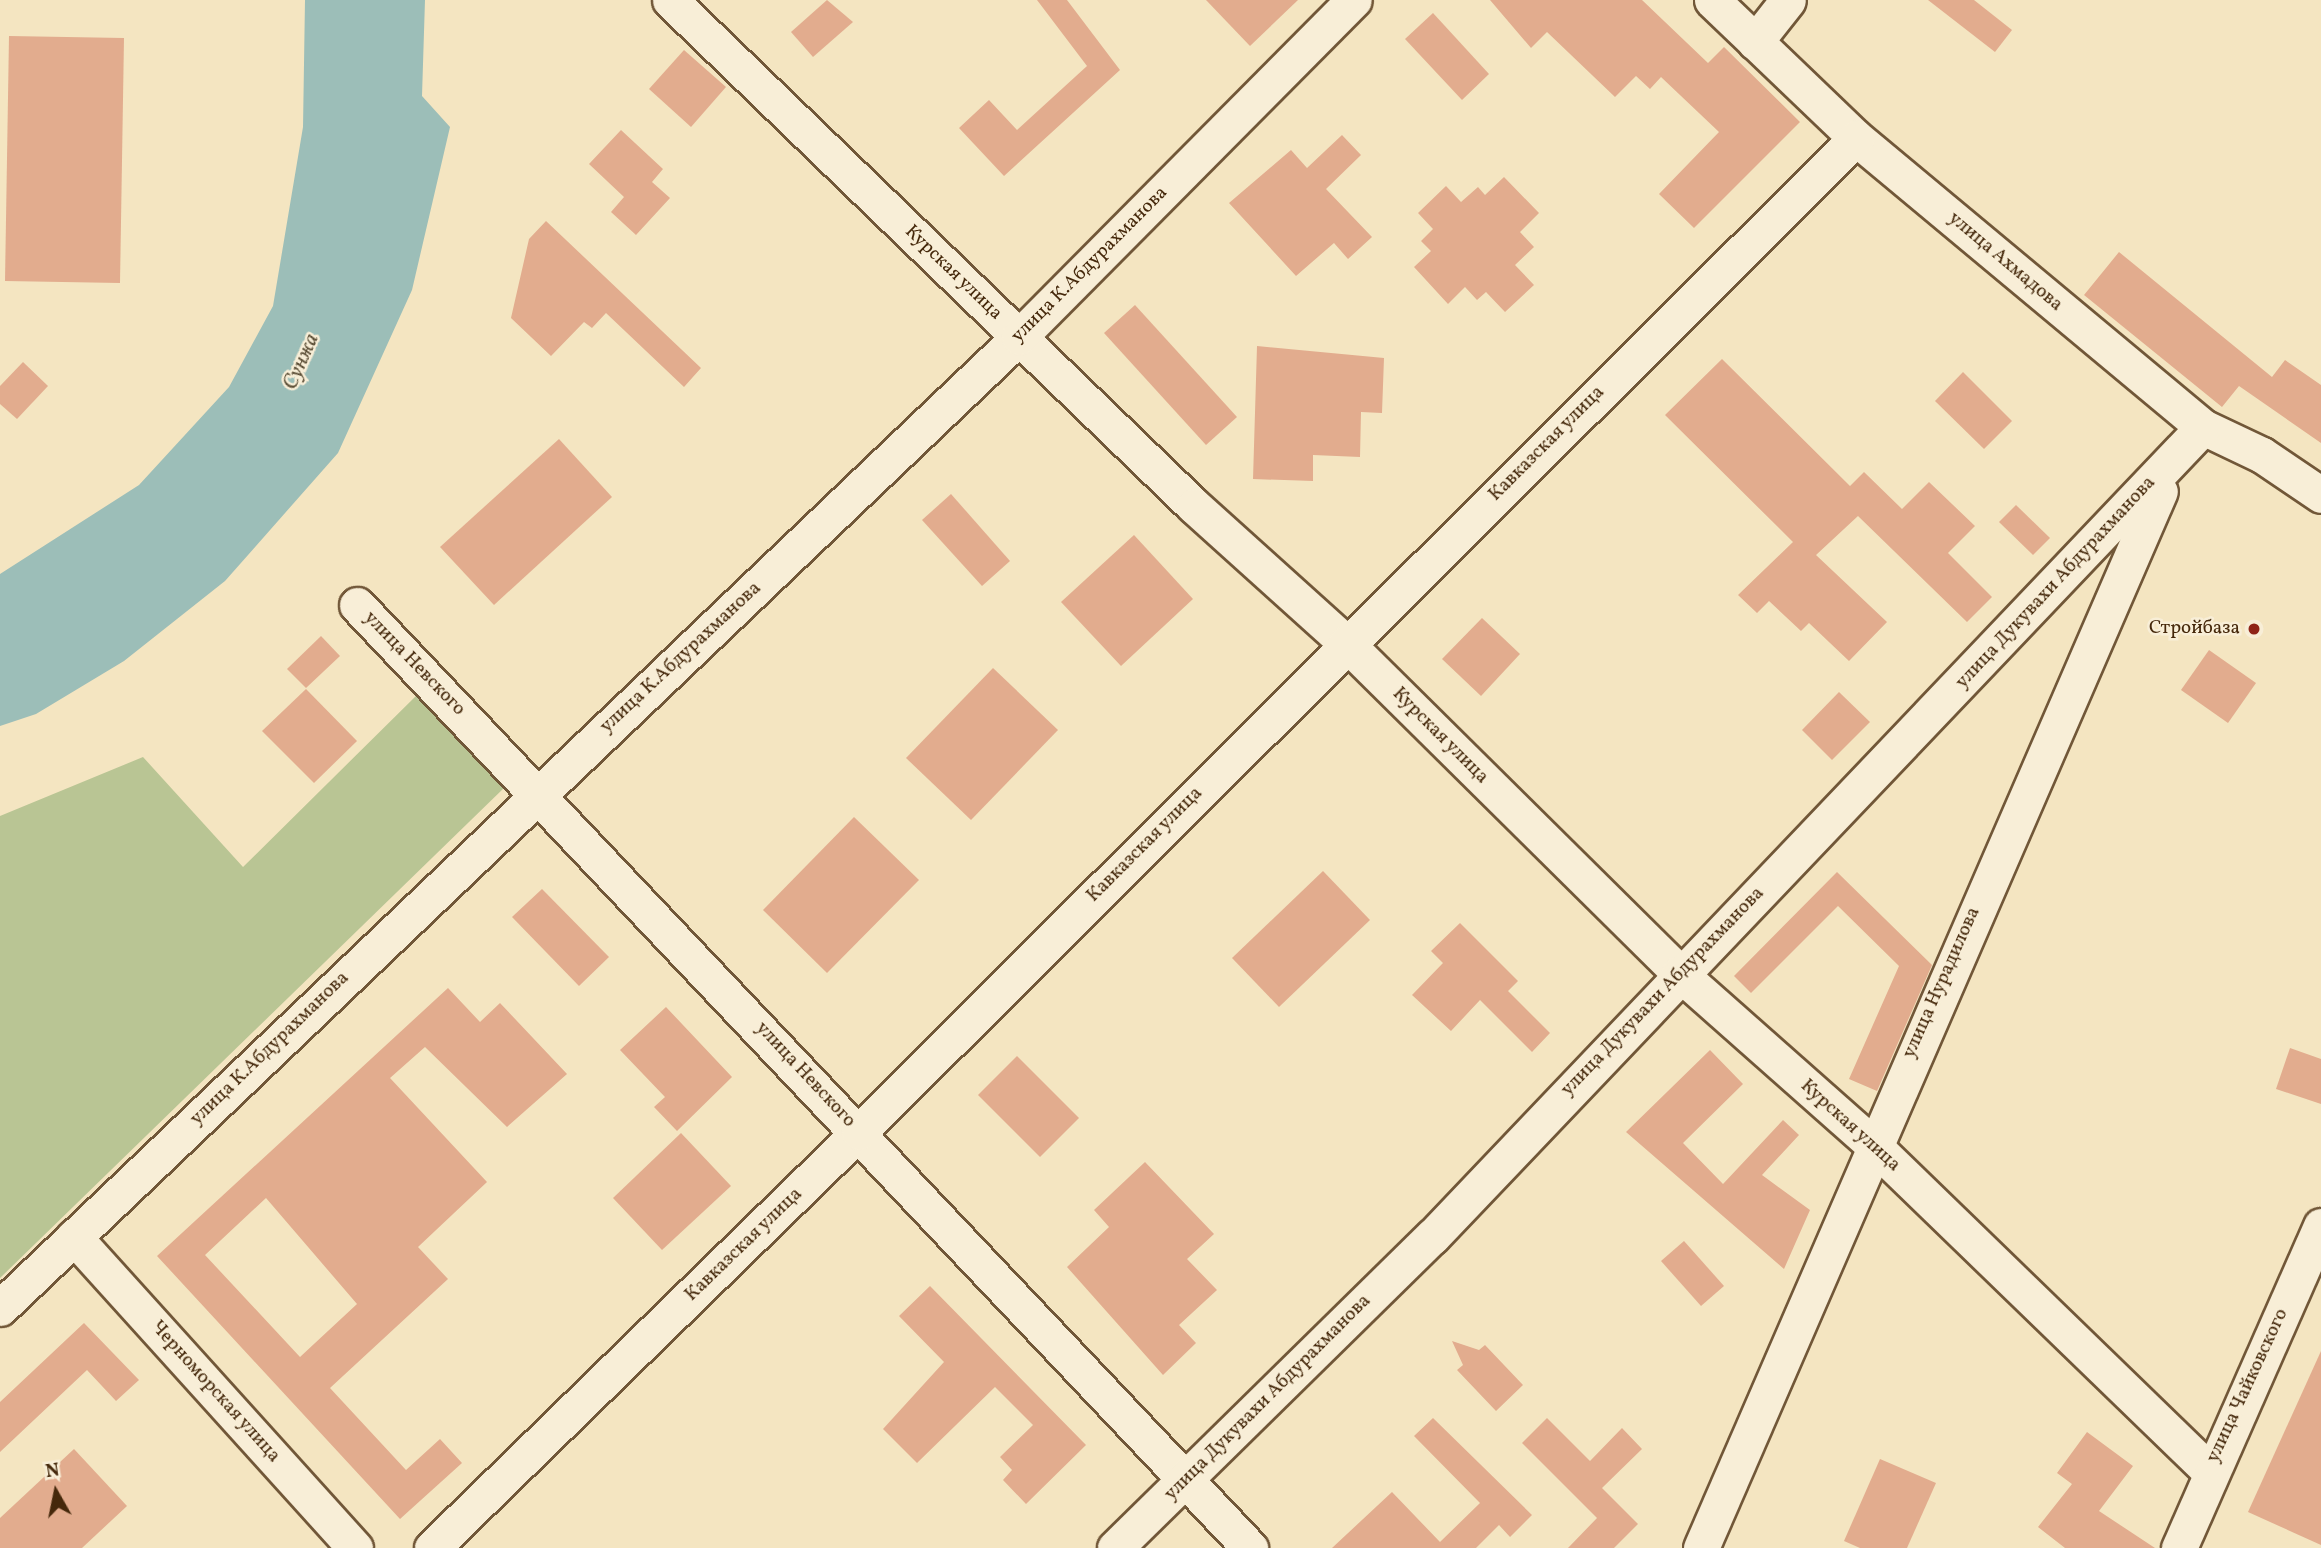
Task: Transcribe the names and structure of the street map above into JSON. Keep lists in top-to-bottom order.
{
  "streets": {
    "street": [
      "улица Ахмадова",
      "улица К.Абдурахманова",
      "Курская улица",
      "Кавказская улица",
      "улица Дукувахи Абдурахманова",
      "улица Невского",
      "улица Нурадилова",
      "улица Чайковского",
      "Черноморская улица"
    ]
  },
  "crossings": [
    ["улица Ахмадова", "Кавказская улица"],
    ["улица Ахмадова", "улица Дукувахи Абдурахманова"],
    ["улица Ахмадова", "улица Нурадилова"],
    ["улица К.Абдурахманова", "Курская улица"],
    ["улица К.Абдурахманова", "улица Невского"],
    ["улица К.Абдурахманова", "Черноморская улица"],
    ["Курская улица", "Кавказская улица"],
    ["Курская улица", "улица Дукувахи Абдурахманова"],
    ["Курская улица", "улица Нурадилова"],
    ["Курская улица", "улица Чайковского"],
    ["Кавказская улица", "улица Невского"],
    ["улица Дукувахи Абдурахманова", "улица Невского"],
    ["улица Дукувахи Абдурахманова", "улица Нурадилова"]
  ],
  "water": ["Сунжа"],
  "places": ["Стройбаза"],
  "north": "top"
}
